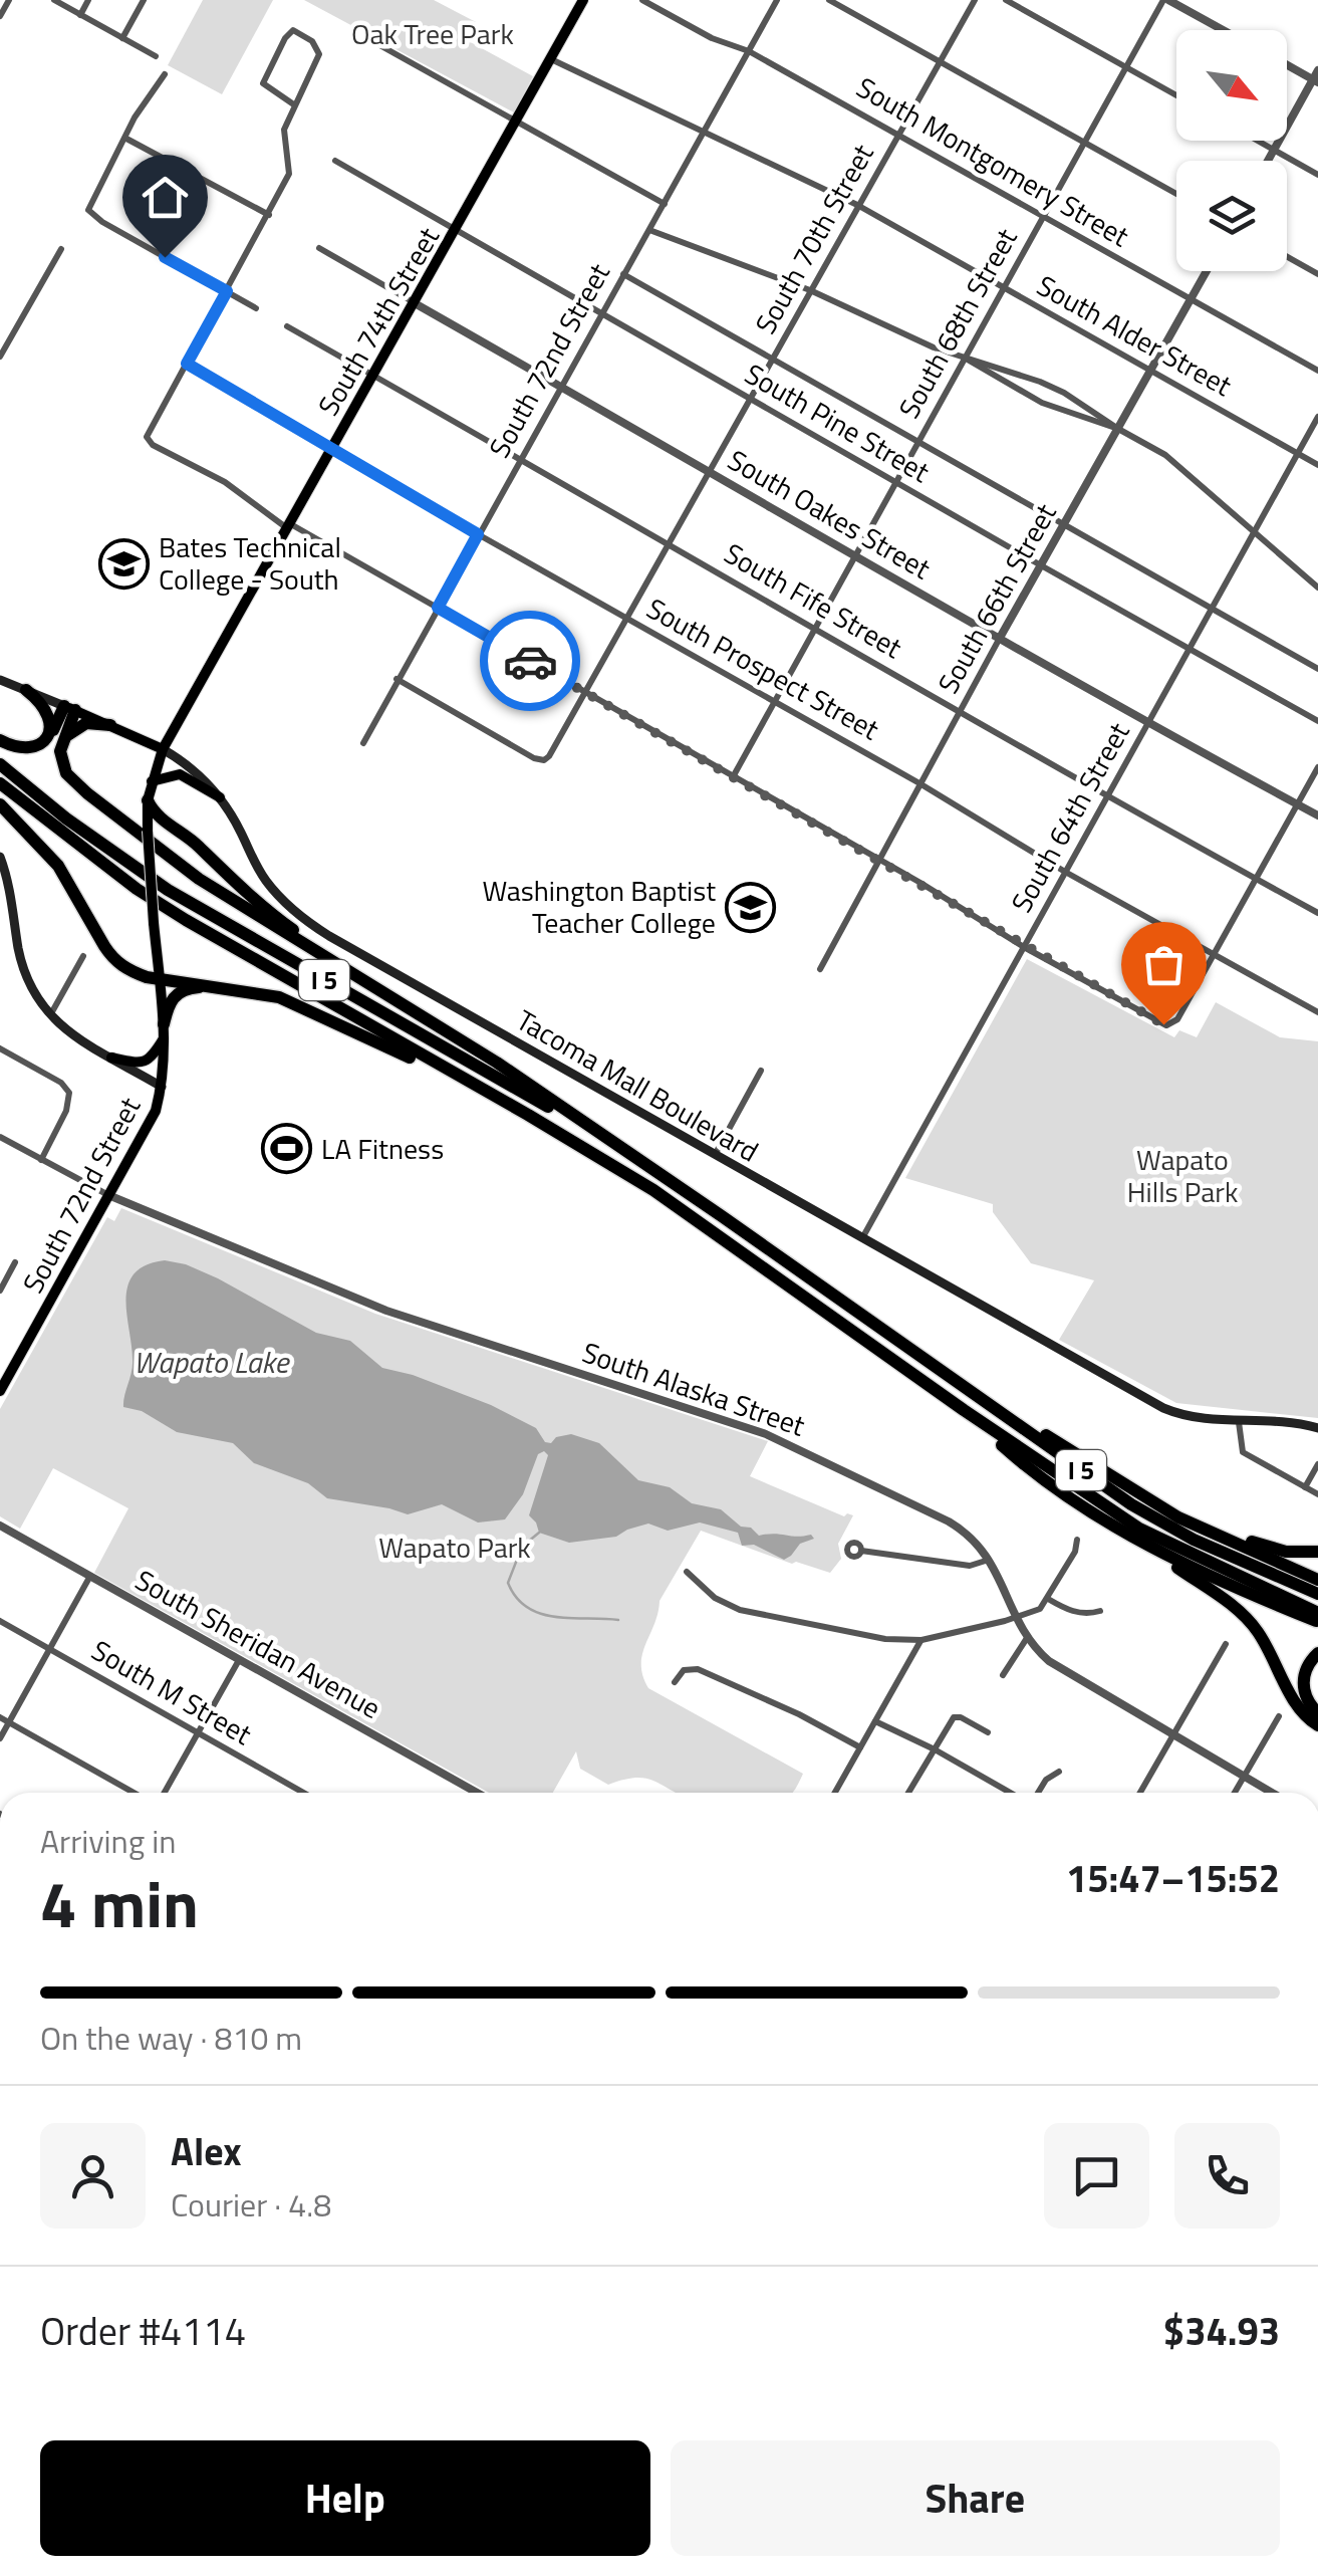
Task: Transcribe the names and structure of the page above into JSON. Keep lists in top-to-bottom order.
{
  "streets": {
    "highway": ["I 5"],
    "main road": ["South 74th Street", "South 72nd Street", "Tacoma Mall Boulevard"],
    "street": [
      "South Montgomery Street",
      "South 70th Street",
      "South 68th Street",
      "South Alder Street",
      "South Pine Street",
      "South Oakes Street",
      "South 66th Street",
      "South Fife Street",
      "South Prospect Street",
      "South 64th Street",
      "South Alaska Street",
      "South Sheridan Avenue",
      "South M Street"
    ]
  },
  "crossings": [
    ["South Montgomery Street", "South 70th Street"],
    ["South Montgomery Street", "South 68th Street"],
    ["South Montgomery Street", "South 72nd Street"],
    ["South Montgomery Street", "South 66th Street"],
    ["South 70th Street", "South Alder Street"],
    ["South 70th Street", "South 72nd Street"],
    ["South 70th Street", "South Pine Street"],
    ["South 70th Street", "South Oakes Street"],
    ["South 70th Street", "South Fife Street"],
    ["South 70th Street", "South Prospect Street"],
    ["South 74th Street", "South Alder Street"],
    ["South 74th Street", "South 72nd Street"],
    ["South 74th Street", "South Pine Street"],
    ["South 74th Street", "South Oakes Street"],
    ["South 74th Street", "South Fife Street"],
    ["South 74th Street", "South Prospect Street"],
    ["South 74th Street", "Tacoma Mall Boulevard"],
    ["South 68th Street", "South Alder Street"],
    ["South 68th Street", "South Pine Street"],
    ["South 68th Street", "South Oakes Street"],
    ["South 68th Street", "South Fife Street"],
    ["South 68th Street", "South Prospect Street"],
    ["South Alder Street", "South 72nd Street"],
    ["South Alder Street", "South 66th Street"],
    ["South Alder Street", "South 64th Street"],
    ["South 72nd Street", "South Pine Street"],
    ["South 72nd Street", "South Oakes Street"],
    ["South 72nd Street", "South Fife Street"],
    ["South 72nd Street", "South Prospect Street"],
    ["South 72nd Street", "South Alaska Street"],
    ["South Pine Street", "South 66th Street"],
    ["South Pine Street", "South 64th Street"],
    ["South Oakes Street", "South 66th Street"],
    ["South Oakes Street", "South 64th Street"],
    ["South 66th Street", "South Fife Street"],
    ["South 66th Street", "South Prospect Street"],
    ["South Fife Street", "South 64th Street"],
    ["South Prospect Street", "South 64th Street"],
    ["South 64th Street", "Tacoma Mall Boulevard"]
  ],
  "water": ["Wapato Lake"],
  "parks": ["Oak Tree Park", "Wapato Hills Park", "Wapato Park"],
  "places": {
    "school or university": ["Bates Technical College - South", "Washington Baptist Teacher College"],
    "sports": ["LA Fitness"]
  },
  "north": "bottom right",
  "page": {
    "heading": ["4 min", "Arriving in", "15:47–15:52"],
    "panel": [
      "Alex",
      "Courier · 4.8",
      "Order #4114",
      "$34.93"
    ],
    "bar": "On the way · 810 m",
    "buttons": ["Help", "Share"]
  }
}
